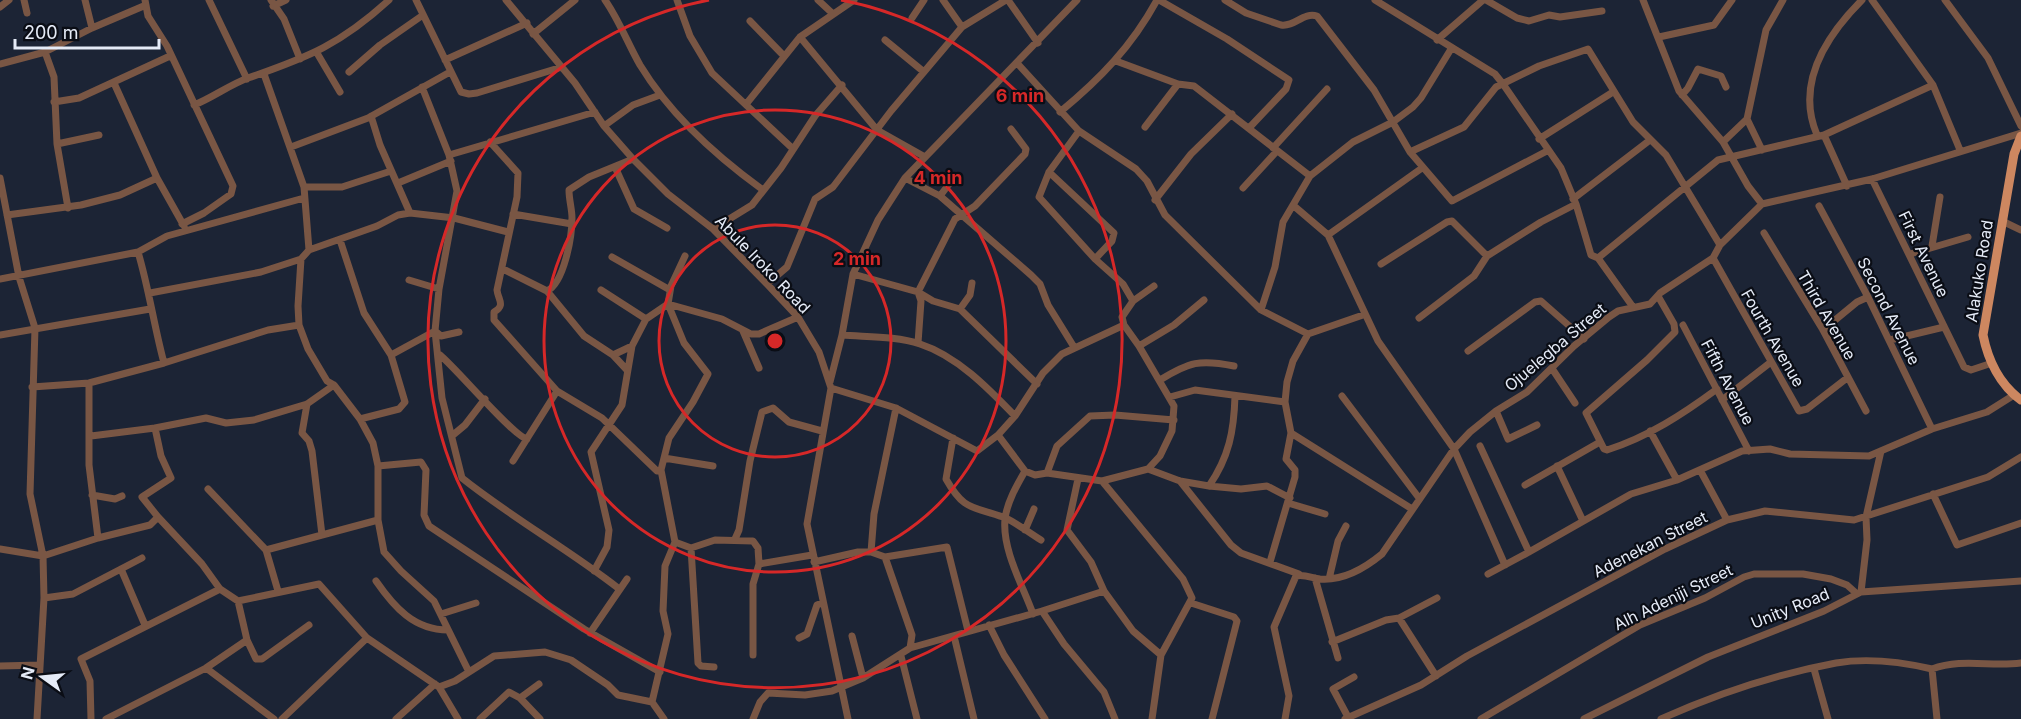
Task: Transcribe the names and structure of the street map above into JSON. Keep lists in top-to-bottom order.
{
  "streets": {
    "main road": ["Alakuko Road"],
    "street": [
      "First Avenue",
      "Abule Iroko Road",
      "Second Avenue",
      "Third Avenue",
      "Fourth Avenue",
      "Ojuelegba Street",
      "Fifth Avenue",
      "Adenekan Street",
      "Alh Adeniji Street",
      "Unity Road"
    ]
  },
  "crossings": [
    ["First Avenue", "Alakuko Road"],
    ["Third Avenue", "Fourth Avenue"],
    ["Fourth Avenue", "Ojuelegba Street"],
    ["Alh Adeniji Street", "Unity Road"]
  ],
  "scale_bar": "200 m",
  "north": "left",
  "rings": ["6 min", "4 min", "2 min"]
}
